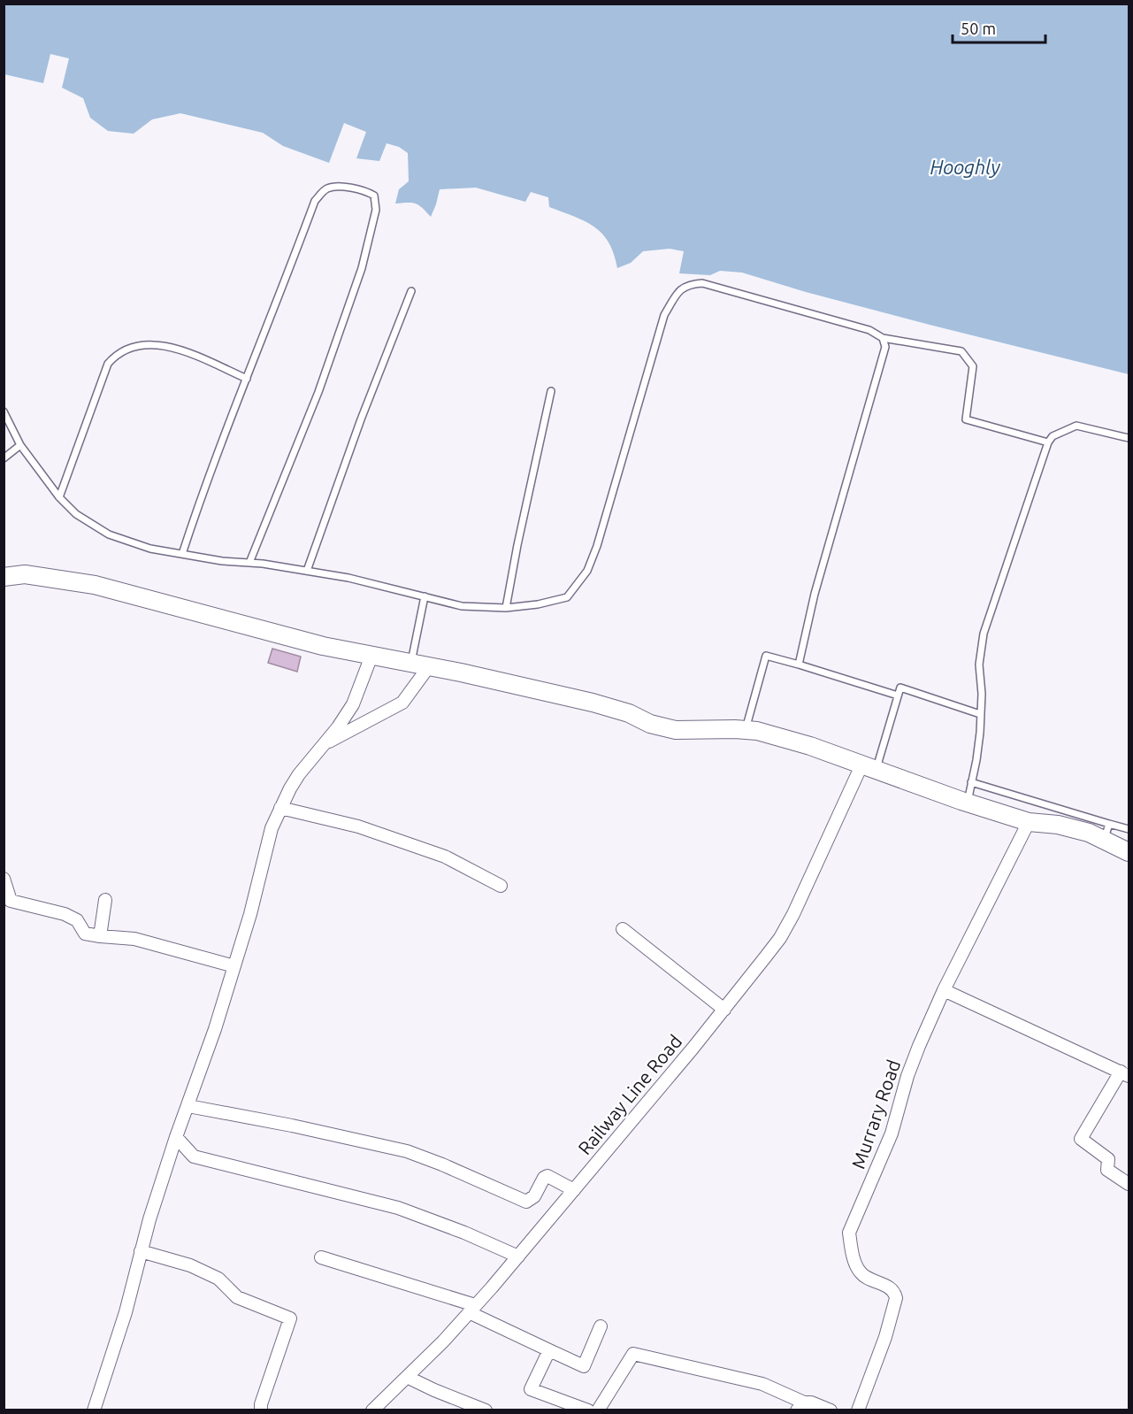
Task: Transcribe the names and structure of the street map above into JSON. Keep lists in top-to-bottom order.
{
  "streets": {
    "street": ["Railway Line Road", "Murrary Road"]
  },
  "water": ["Hooghly"],
  "scale_bar": "50 m"
}
